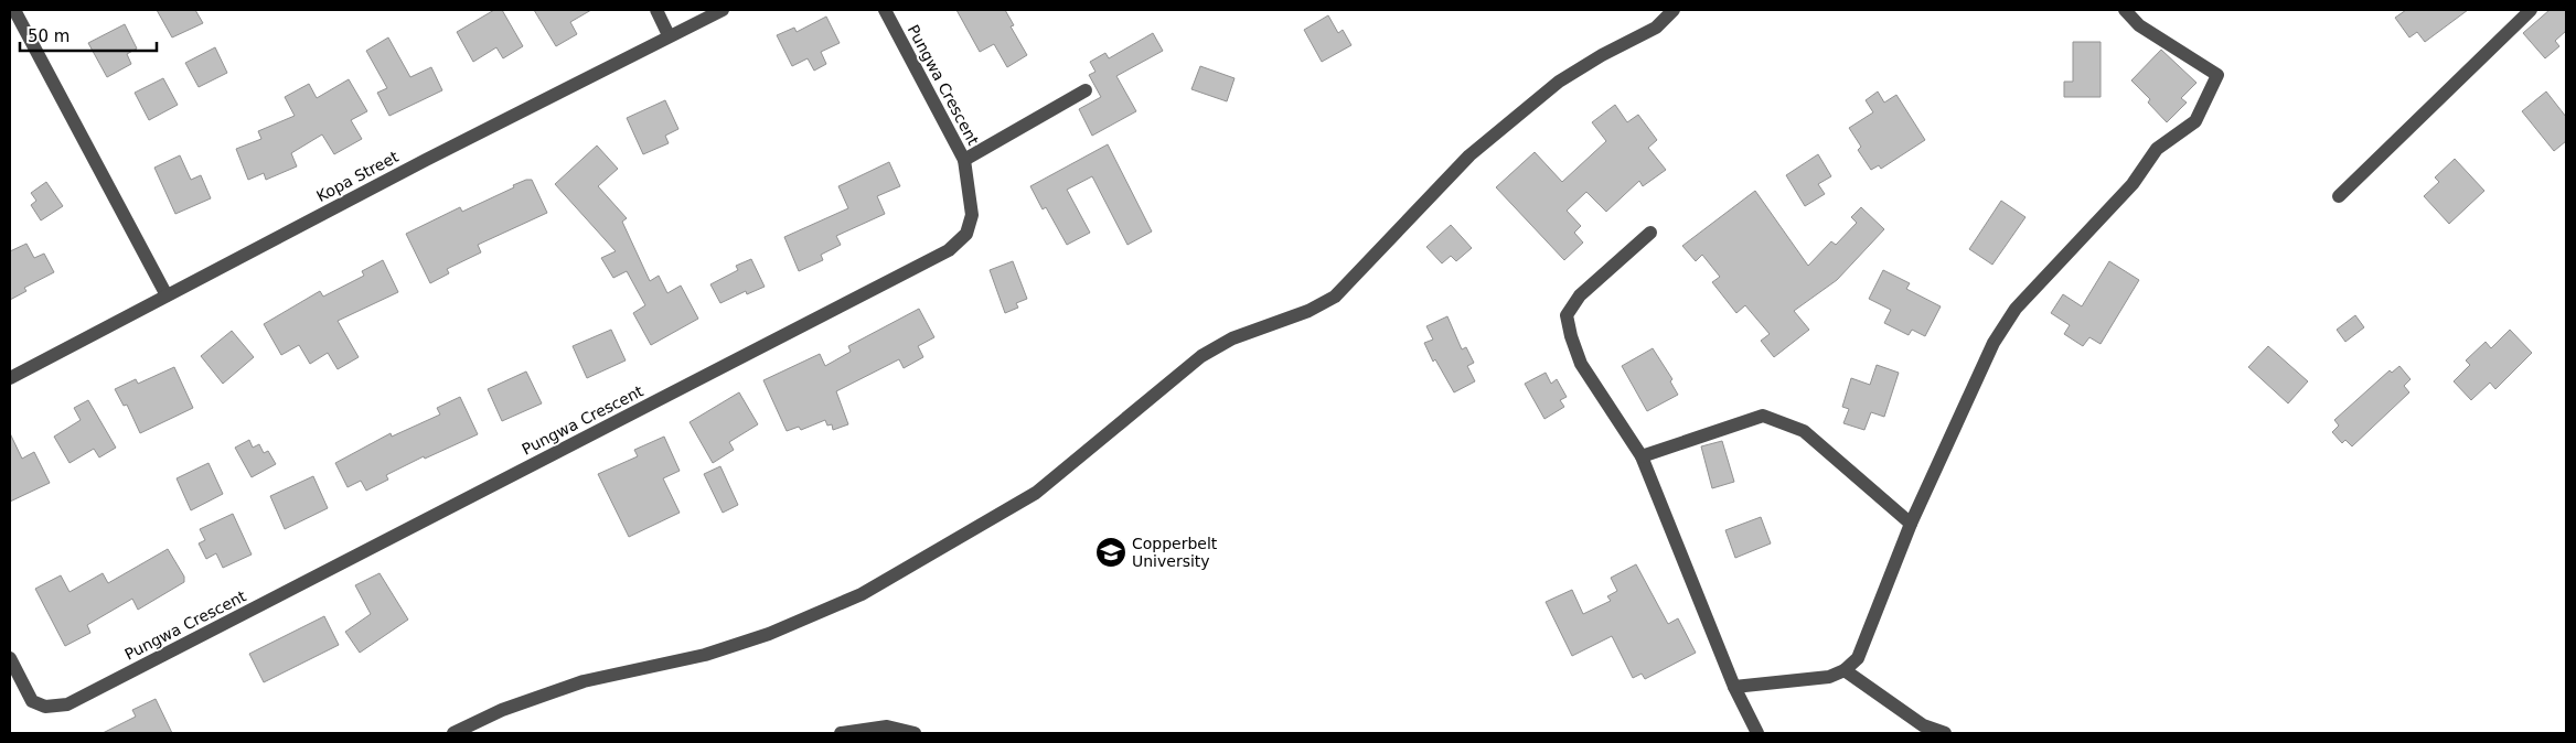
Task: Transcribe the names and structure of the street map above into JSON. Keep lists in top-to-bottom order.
{
  "streets": {
    "street": ["Pungwa Crescent", "Kopa Street"]
  },
  "places": {
    "school or university": ["Copperbelt University"]
  },
  "scale_bar": "50 m"
}
